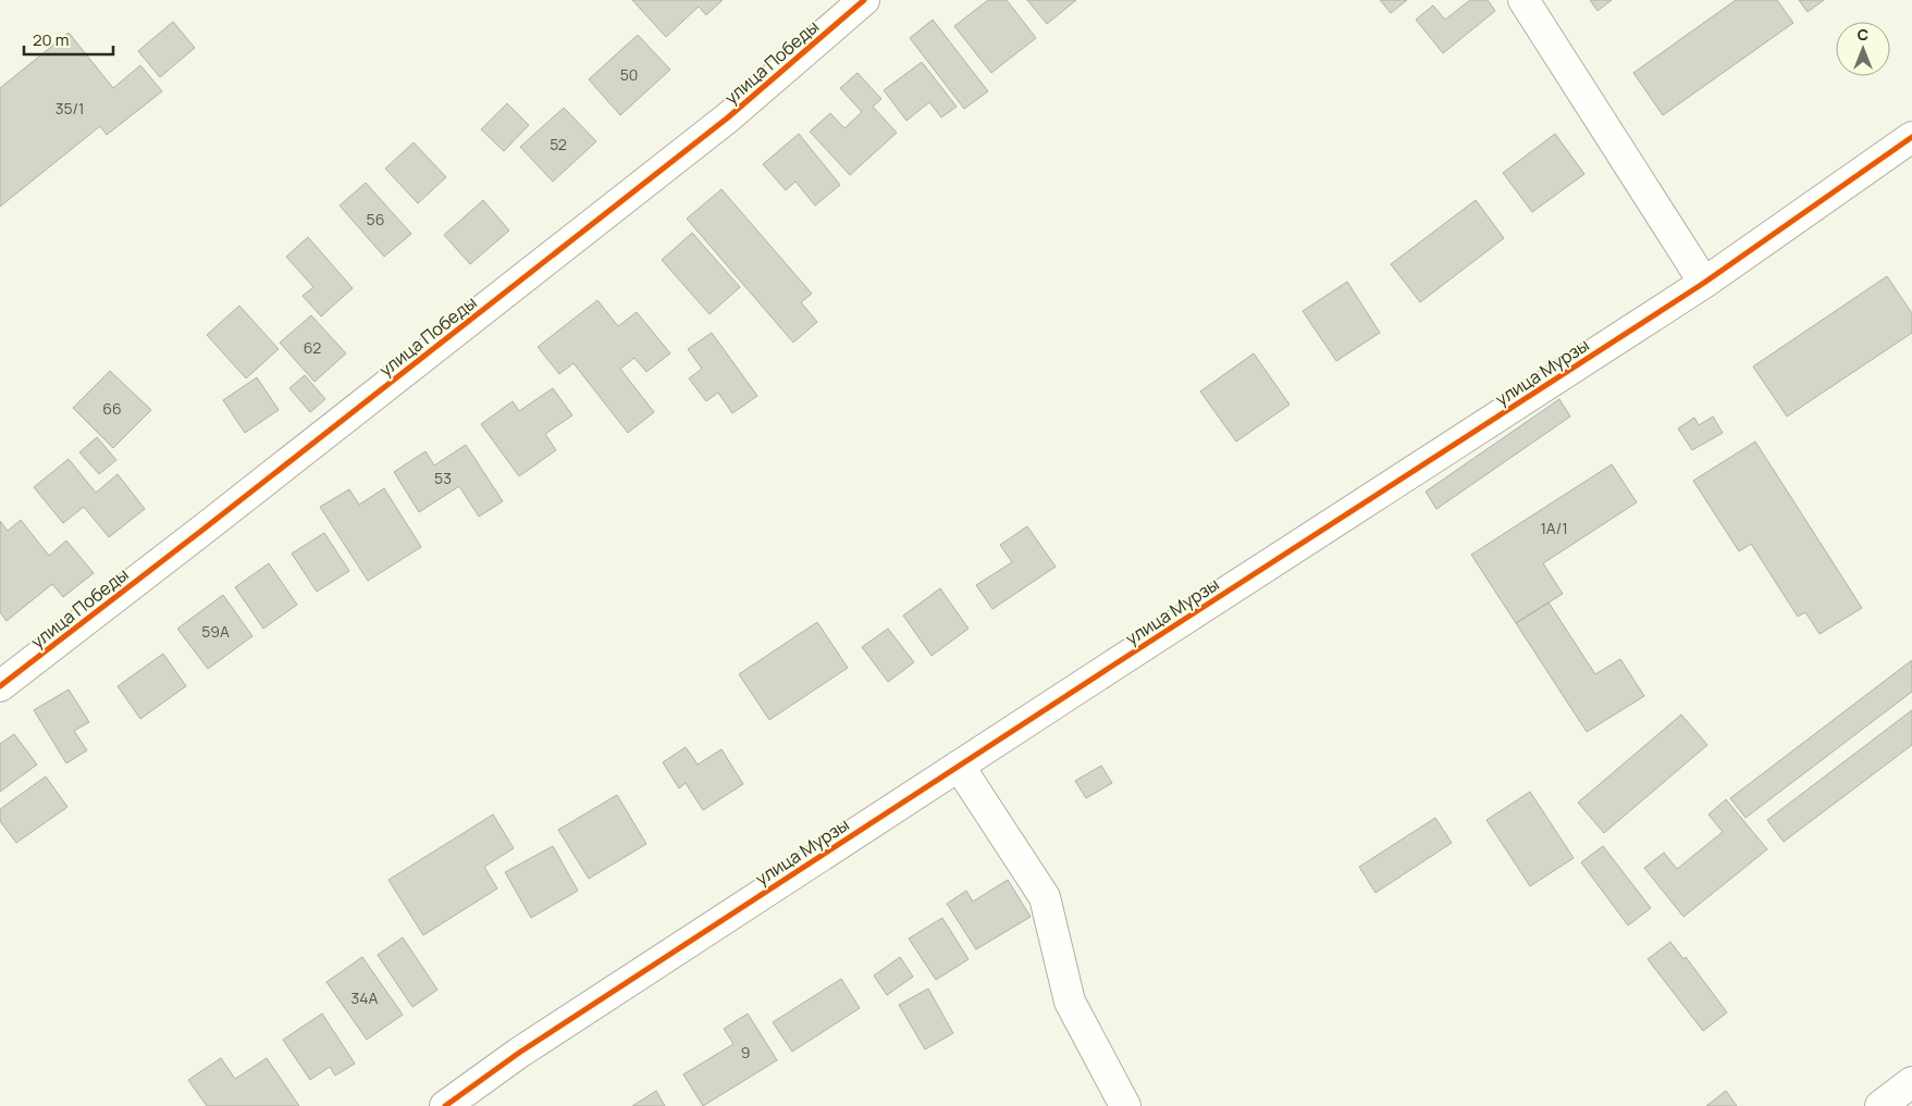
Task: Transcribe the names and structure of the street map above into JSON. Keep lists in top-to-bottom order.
{
  "streets": {
    "street": ["улица Победы", "улица Мурзы"]
  },
  "house_numbers": [
    "50",
    "35/1",
    "52",
    "56",
    "62",
    "66",
    "53",
    "1А/1",
    "59А",
    "34А",
    "9"
  ],
  "scale_bar": "20 m",
  "north": "top"
}
